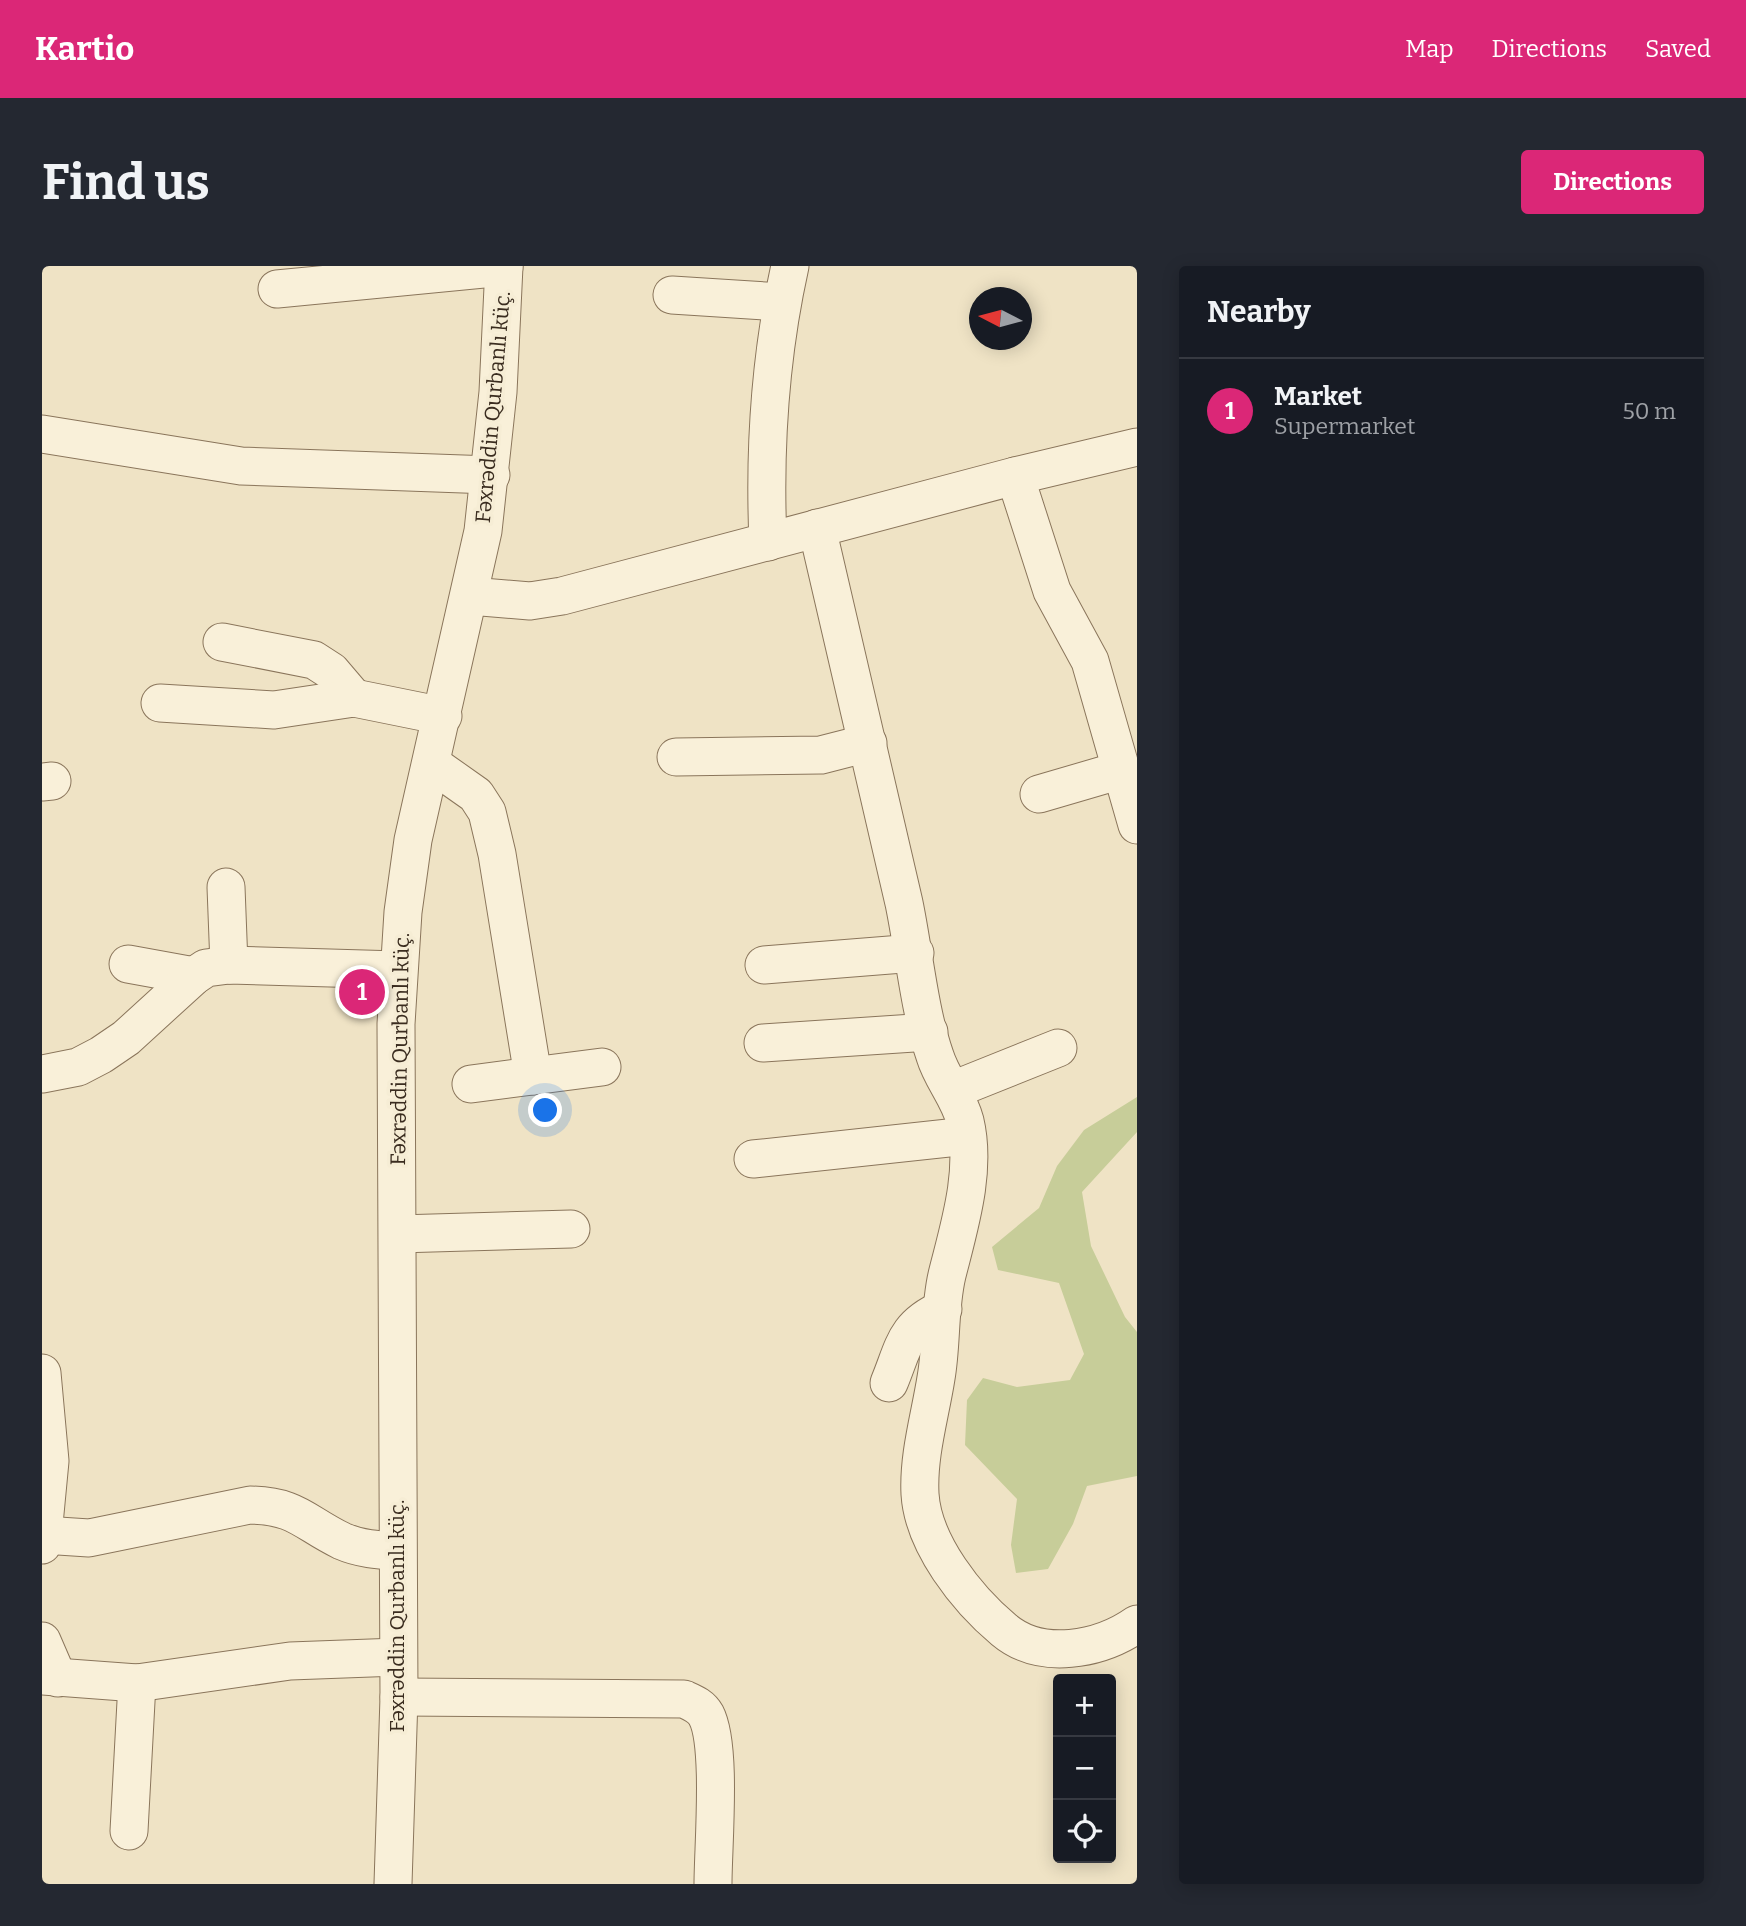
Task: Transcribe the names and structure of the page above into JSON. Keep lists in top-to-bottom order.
{
  "streets": {
    "street": ["Fəxrəddin Qurbanlı küç."]
  },
  "north": "left",
  "page": {
    "header": "Kartio",
    "nav": ["Map", "Directions", "Saved"],
    "buttons": "Directions",
    "title": "Find us",
    "heading": "Nearby",
    "list": [
      {
        "mark": "1",
        "name": "Market",
        "note": "Supermarket",
        "value": "50 m"
      }
    ],
    "pins": "1",
    "map_buttons": ["+", "−"]
  }
}
